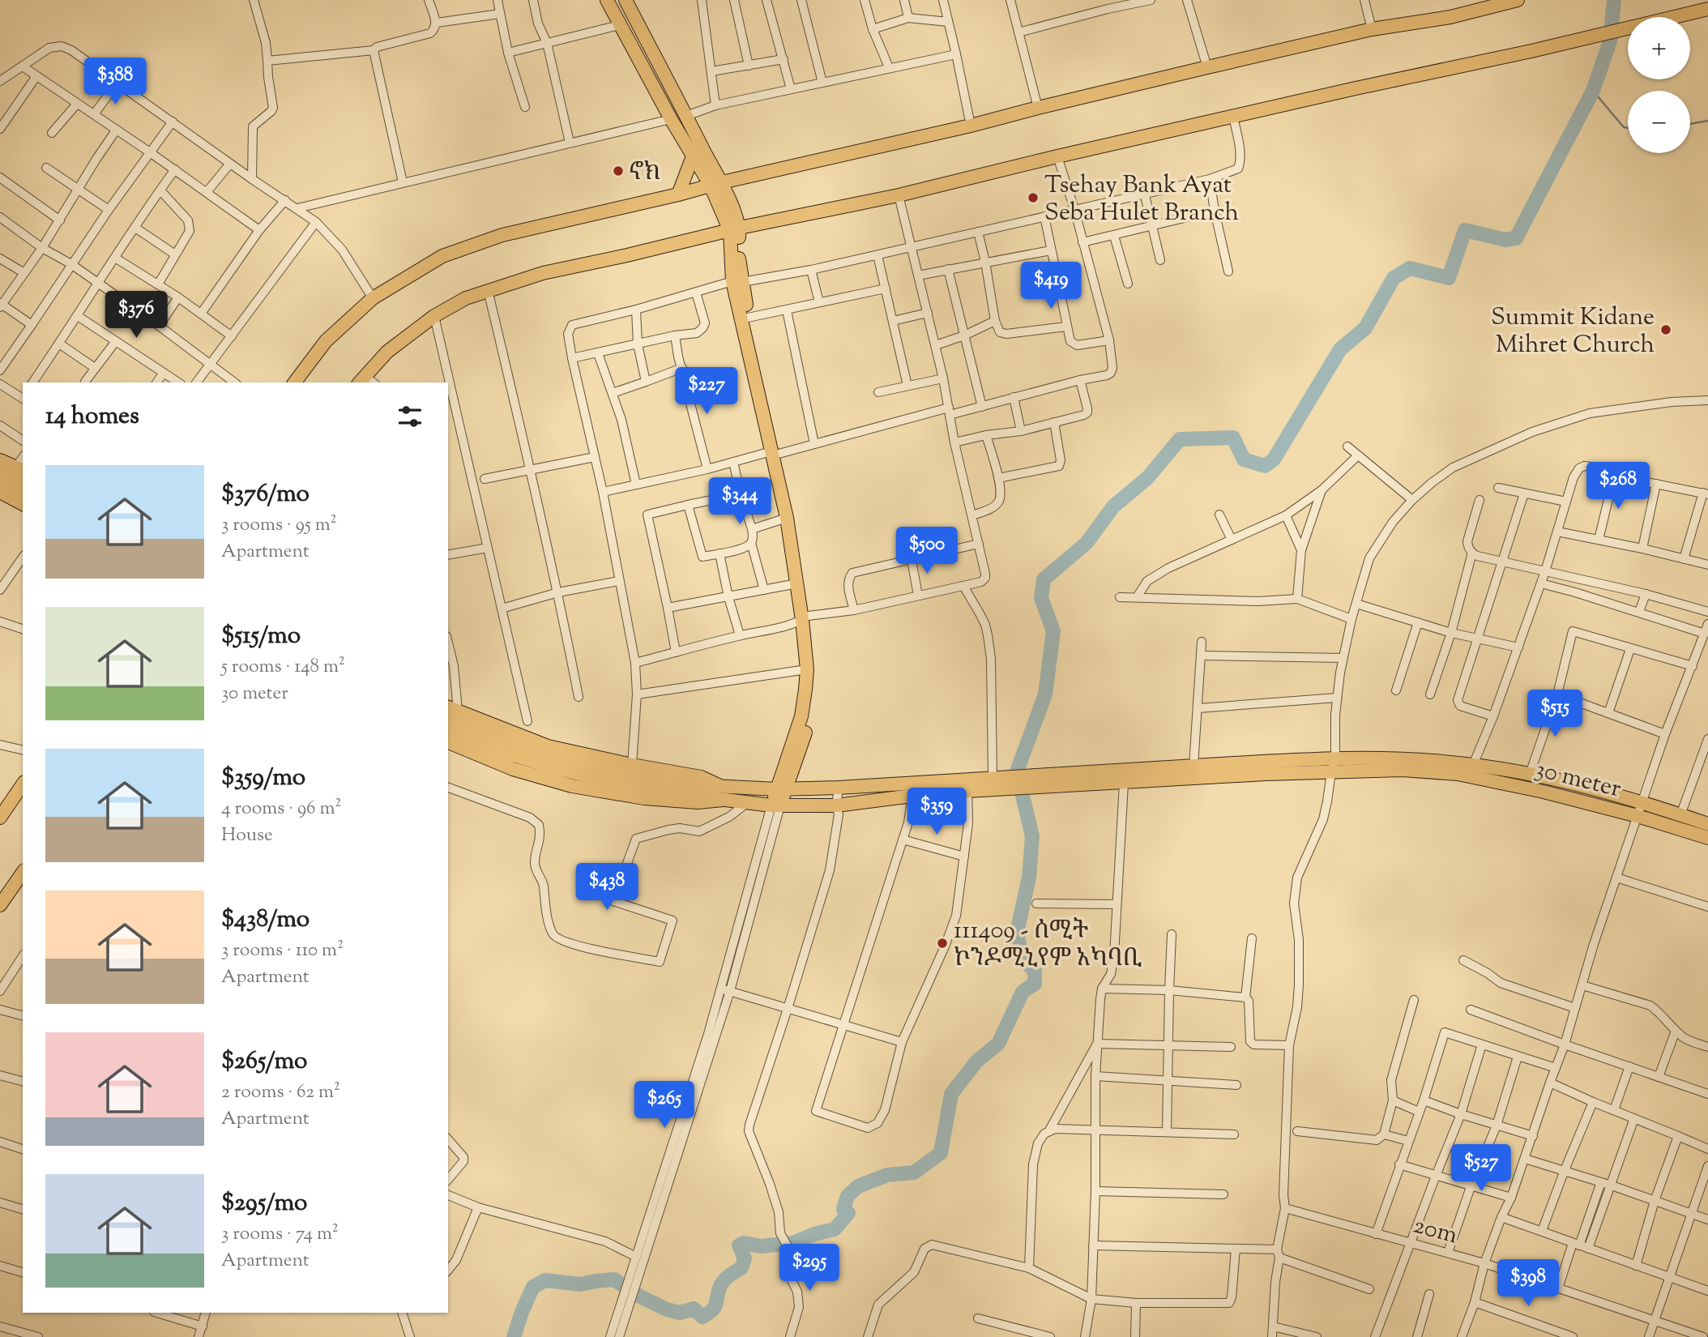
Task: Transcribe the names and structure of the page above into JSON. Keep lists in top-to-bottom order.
{
  "streets": {
    "main road": ["30 meter"],
    "street": ["20m"]
  },
  "places": [
    "ኖክ",
    "Tsehay Bank Ayat Seba Hulet Branch",
    "Summit Kidane Mihret Church",
    "111409 - ሰሚት ኮንዶሚኒየም አካባቢ"
  ],
  "page": {
    "map_buttons": ["+", "−"],
    "price": [
      "$388",
      "$419",
      "$376",
      "$227",
      "$268",
      "$344",
      "$500",
      "$515",
      "$359",
      "$438",
      "$265",
      "$527",
      "$295",
      "$398"
    ],
    "heading": "14 homes",
    "list": [
      {
        "name": "$376/mo",
        "note": "3 rooms · 95 m² · Apartment"
      },
      {
        "name": "$515/mo",
        "note": "5 rooms · 148 m² · 30 meter"
      },
      {
        "name": "$359/mo",
        "note": "4 rooms · 96 m² · House"
      },
      {
        "name": "$438/mo",
        "note": "3 rooms · 110 m² · Apartment"
      },
      {
        "name": "$265/mo",
        "note": "2 rooms · 62 m² · Apartment"
      },
      {
        "name": "$295/mo",
        "note": "3 rooms · 74 m² · Apartment"
      }
    ]
  }
}
